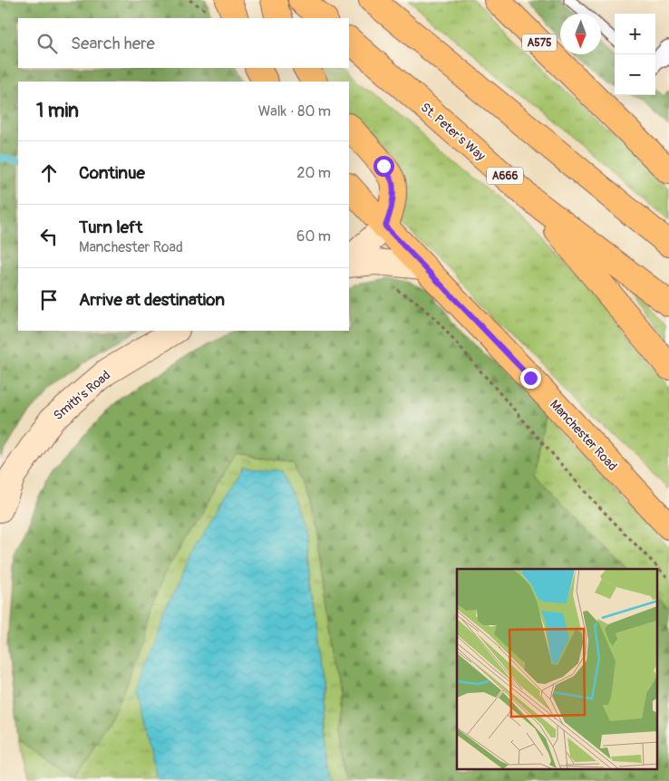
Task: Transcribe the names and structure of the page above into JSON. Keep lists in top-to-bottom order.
{
  "streets": {
    "main road": [
      "A575",
      "St. Peter's Way",
      "A666",
      "Manchester Road"
    ],
    "street": ["Smith's Road"]
  },
  "north": "bottom",
  "page": {
    "map_buttons": ["+", "−"],
    "search": "Search here",
    "heading": ["1 min", "Walk · 80 m"],
    "list": [
      ["Continue", "20 m"],
      ["Turn left", "Manchester Road", "60 m"],
      "Arrive at destination"
    ]
  }
}
